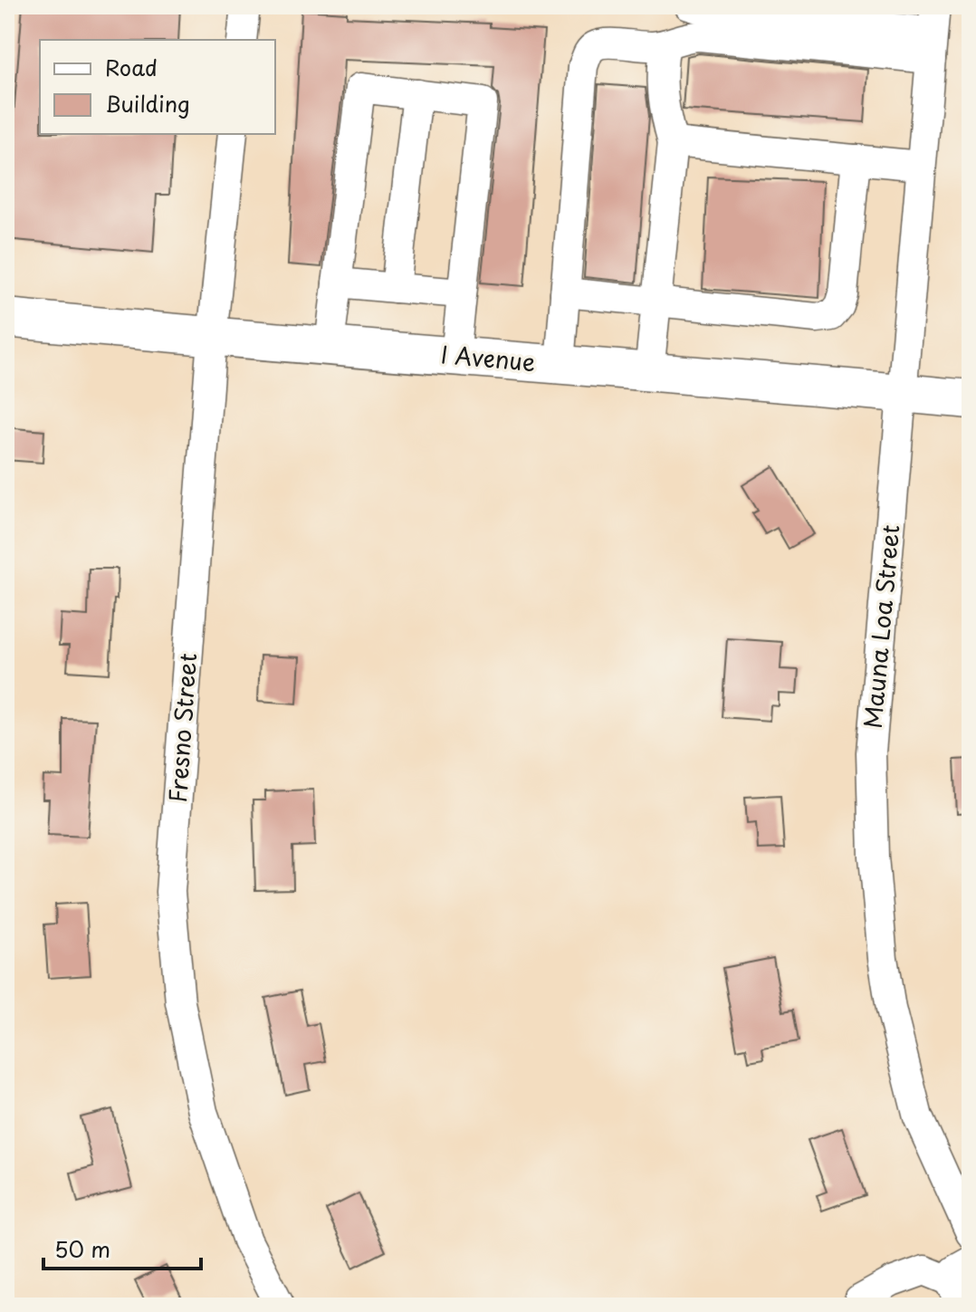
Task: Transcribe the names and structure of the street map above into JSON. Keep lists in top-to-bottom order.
{
  "streets": {
    "main road": ["I Avenue"],
    "street": ["Mauna Loa Street", "Fresno Street"]
  },
  "crossings": [
    ["I Avenue", "Mauna Loa Street"],
    ["I Avenue", "Fresno Street"]
  ],
  "legend": ["Road", "Building"],
  "scale_bar": "50 m"
}
